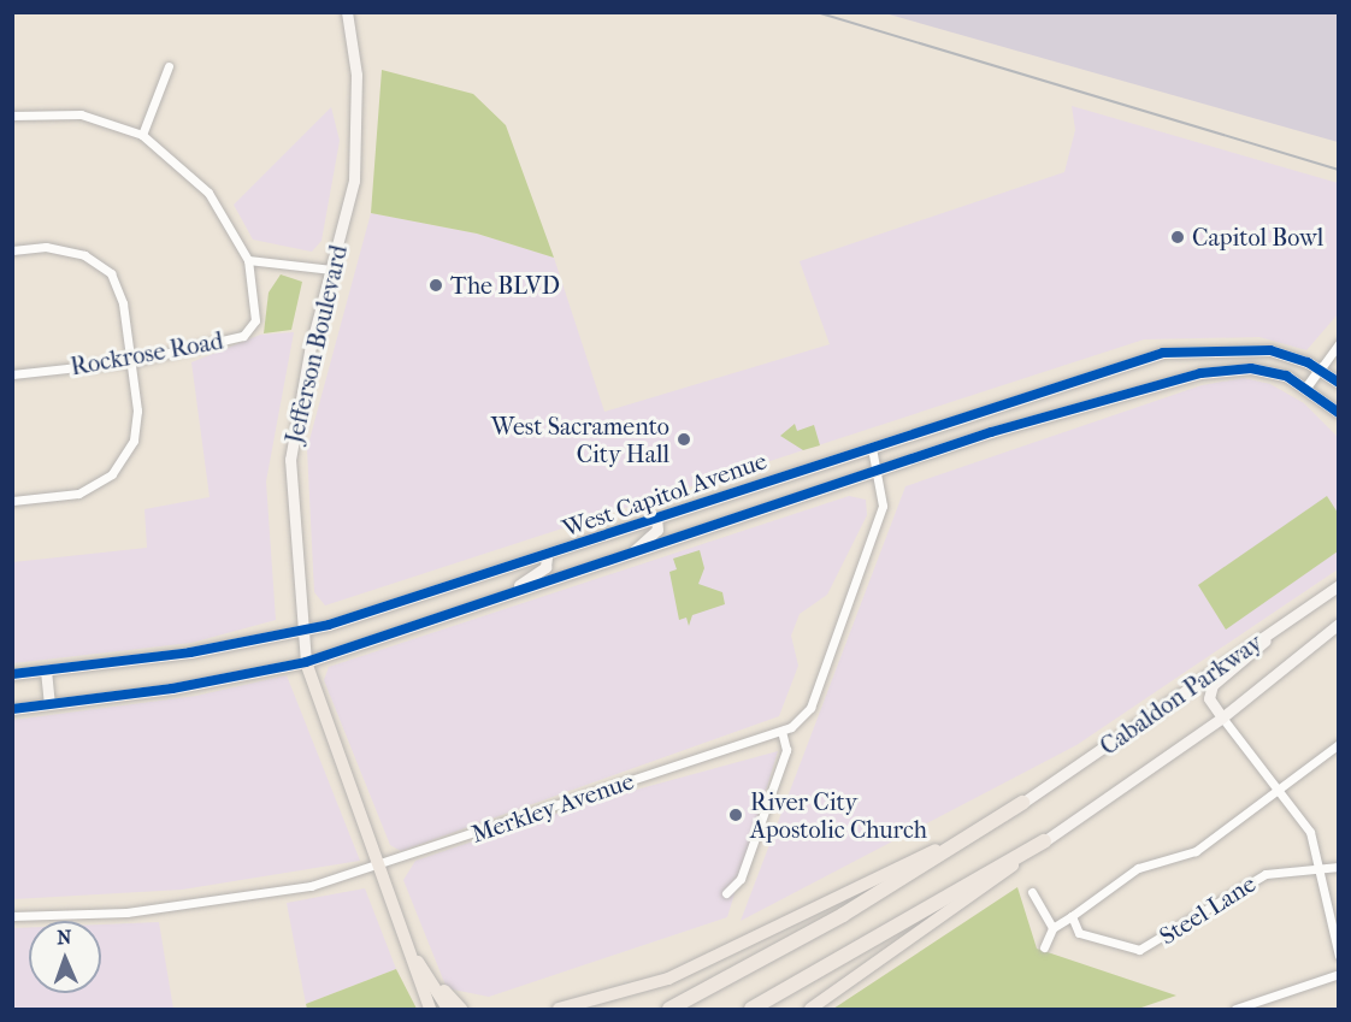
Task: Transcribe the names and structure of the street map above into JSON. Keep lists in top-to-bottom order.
{
  "streets": {
    "main road": ["Jefferson Boulevard", "West Capitol Avenue", "Cabaldon Parkway"],
    "street": ["Rockrose Road", "Merkley Avenue", "Steel Lane"]
  },
  "crossings": [
    ["Jefferson Boulevard", "West Capitol Avenue"],
    ["Jefferson Boulevard", "Merkley Avenue"],
    ["West Capitol Avenue", "Merkley Avenue"]
  ],
  "places": [
    "Capitol Bowl",
    "The BLVD",
    "West Sacramento City Hall",
    "River City Apostolic Church"
  ],
  "north": "top"
}
